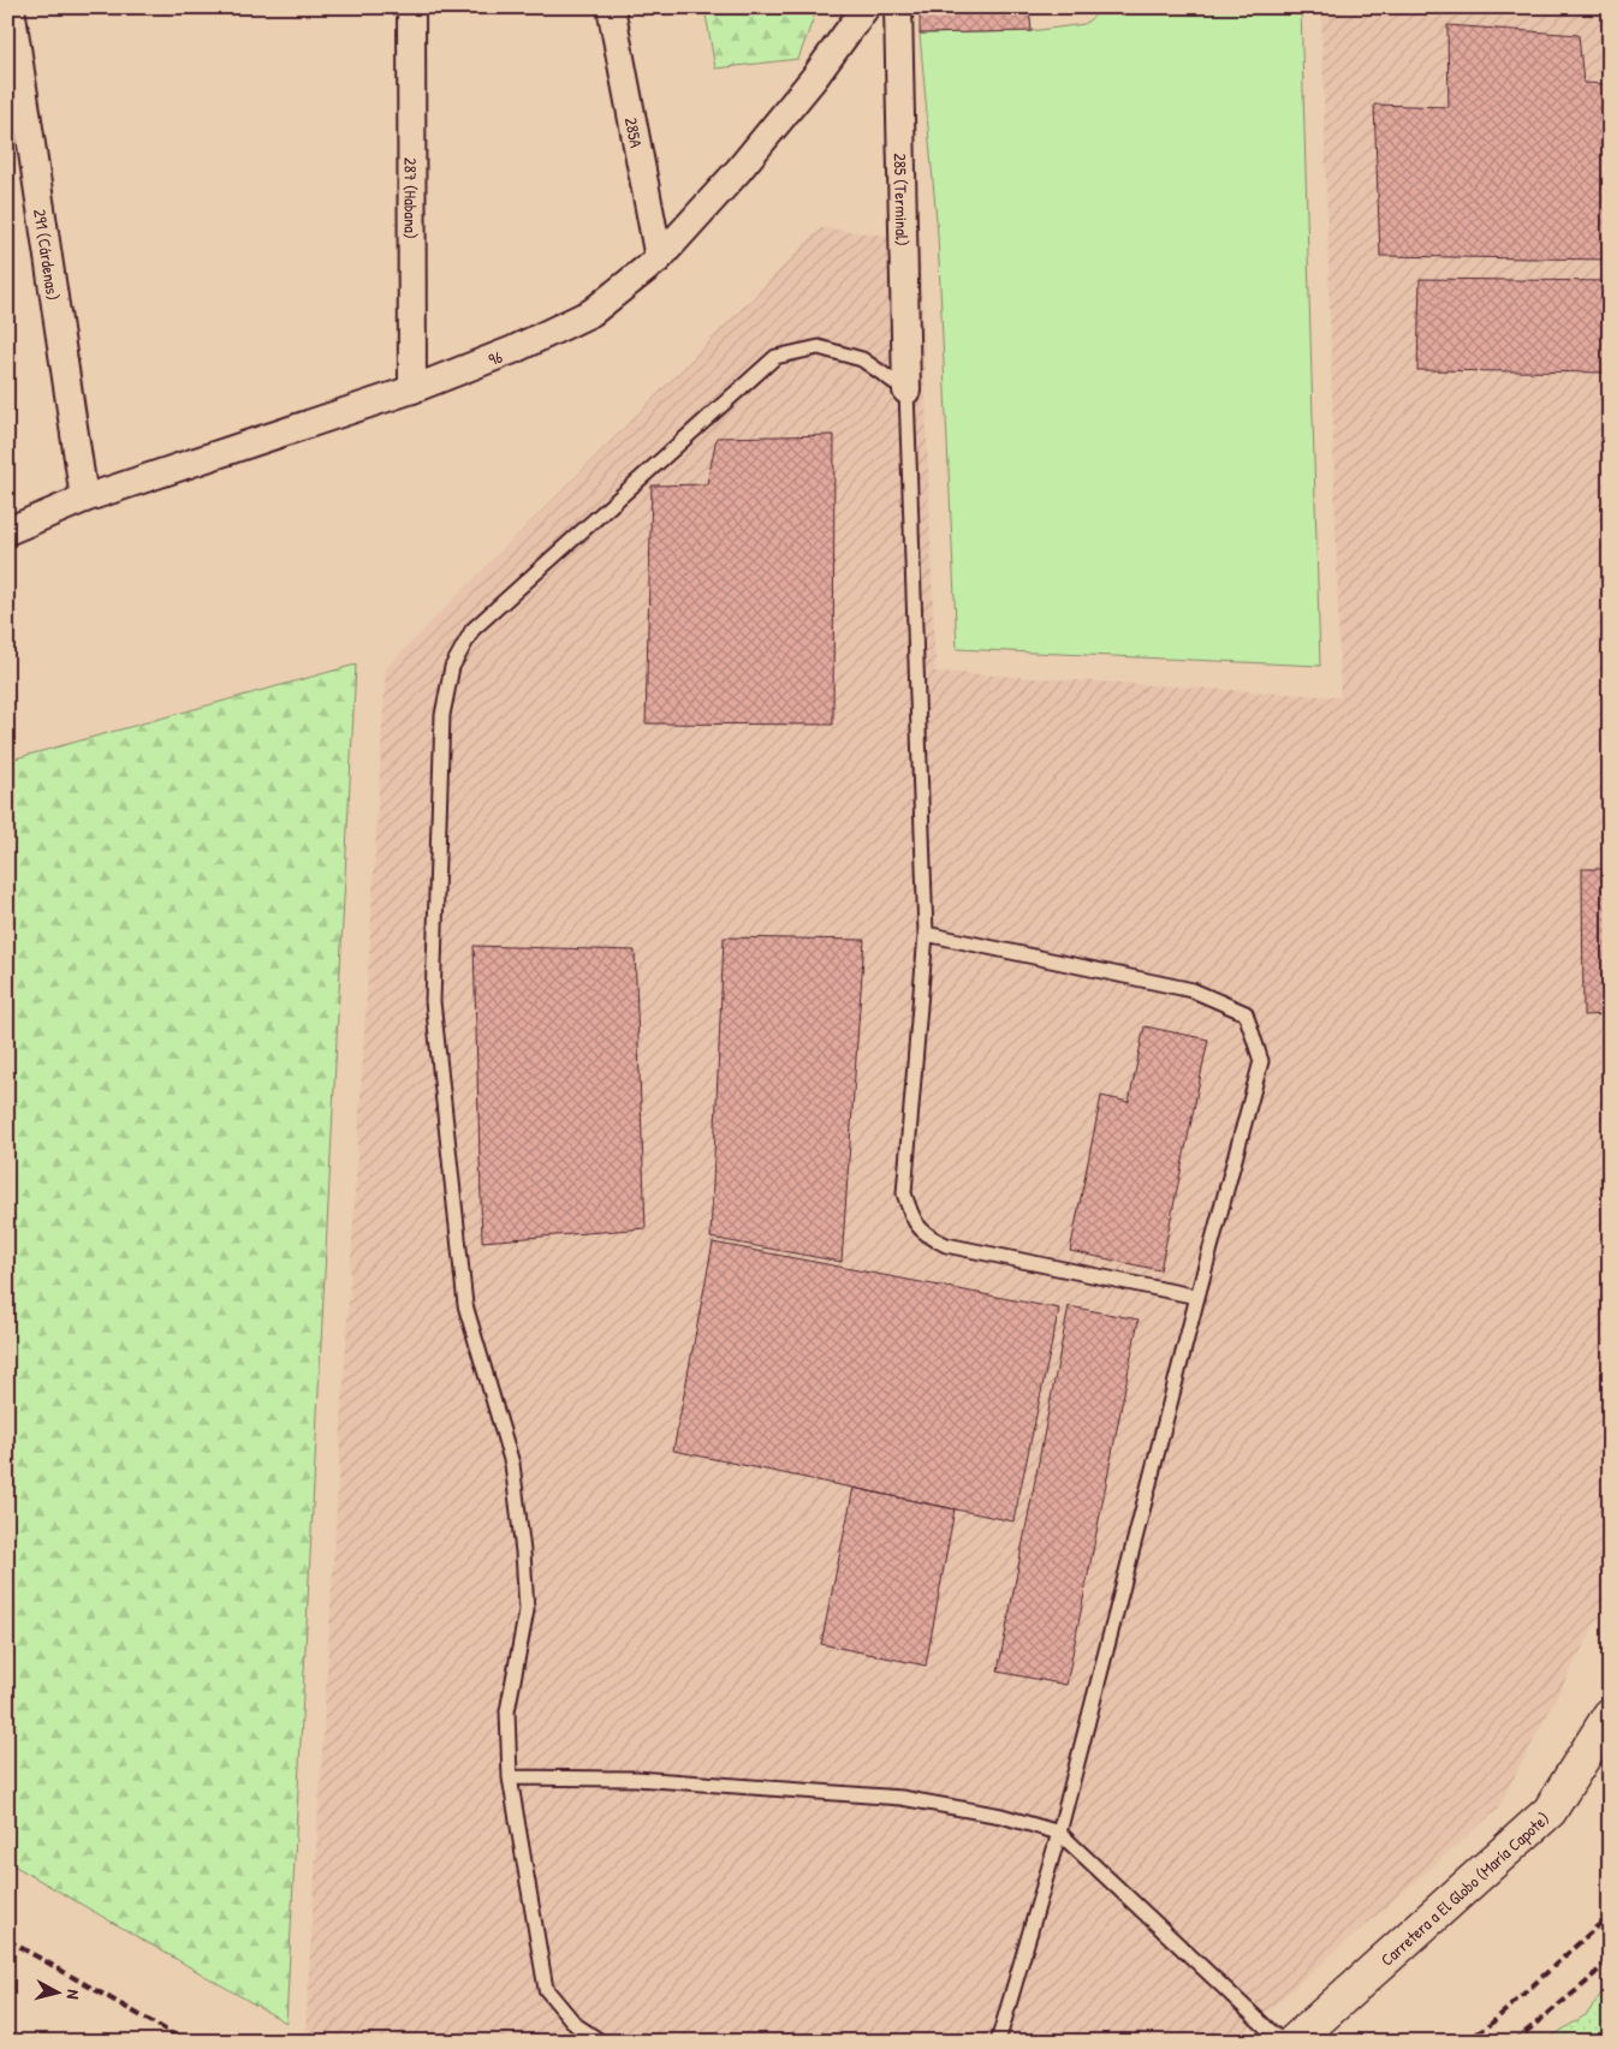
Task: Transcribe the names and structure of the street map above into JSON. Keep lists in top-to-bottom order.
{
  "streets": {
    "main road": ["Carretera a El Globo (María Capote)"],
    "street": [
      "285A",
      "287 (Habana)",
      "285 (Terminal)",
      "291 (Cárdenas)",
      "96"
    ]
  },
  "crossings": [
    ["285A", "96"],
    ["287 (Habana)", "96"],
    ["291 (Cárdenas)", "96"]
  ],
  "north": "right"
}
